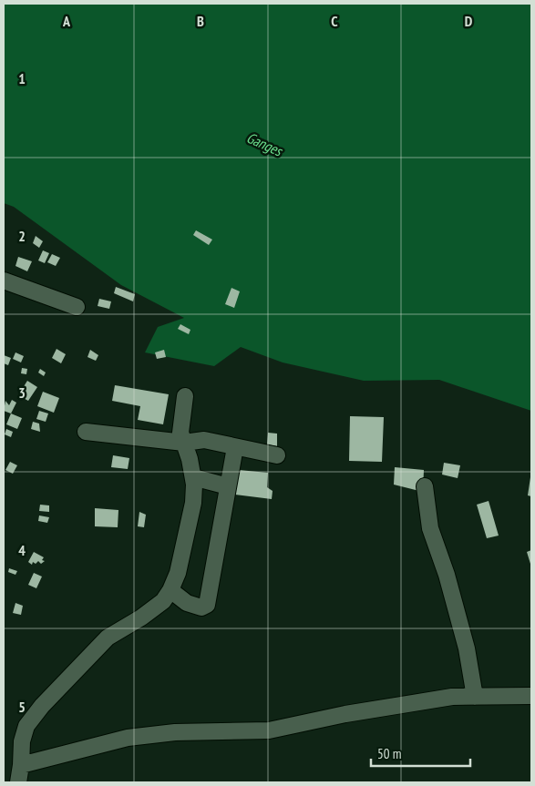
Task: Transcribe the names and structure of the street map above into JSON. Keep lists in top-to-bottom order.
{
  "water": ["Ganges"],
  "scale_bar": "50 m",
  "grid": {
    "columns": [
      "A",
      "B",
      "C",
      "D"
    ],
    "rows": [
      "1",
      "2",
      "3",
      "4",
      "5"
    ]
  }
}
